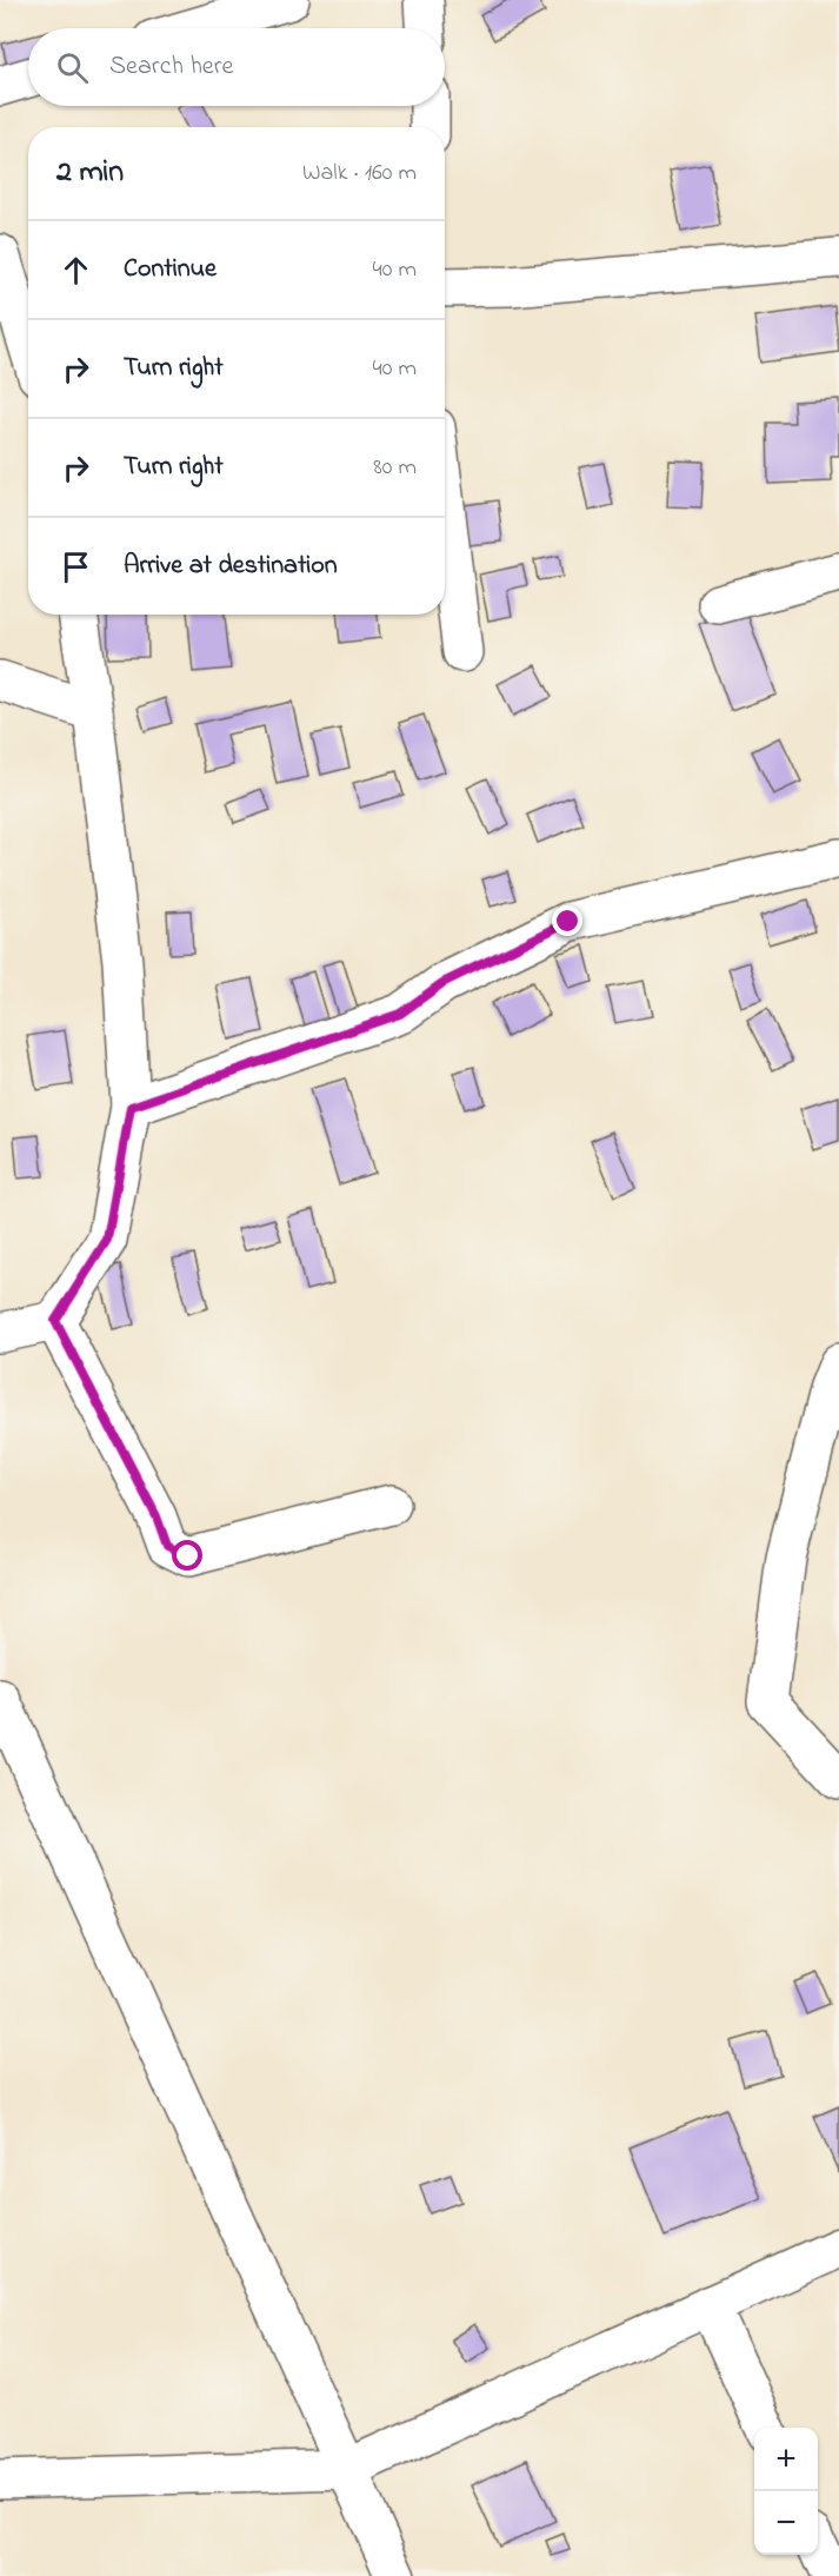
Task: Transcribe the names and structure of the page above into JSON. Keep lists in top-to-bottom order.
{
  "page": {
    "search": "Search here",
    "heading": ["2 min", "Walk · 160 m"],
    "list": [
      ["Continue", "40 m"],
      ["Turn right", "40 m"],
      ["Turn right", "80 m"],
      "Arrive at destination"
    ],
    "map_buttons": ["+", "−"]
  }
}
